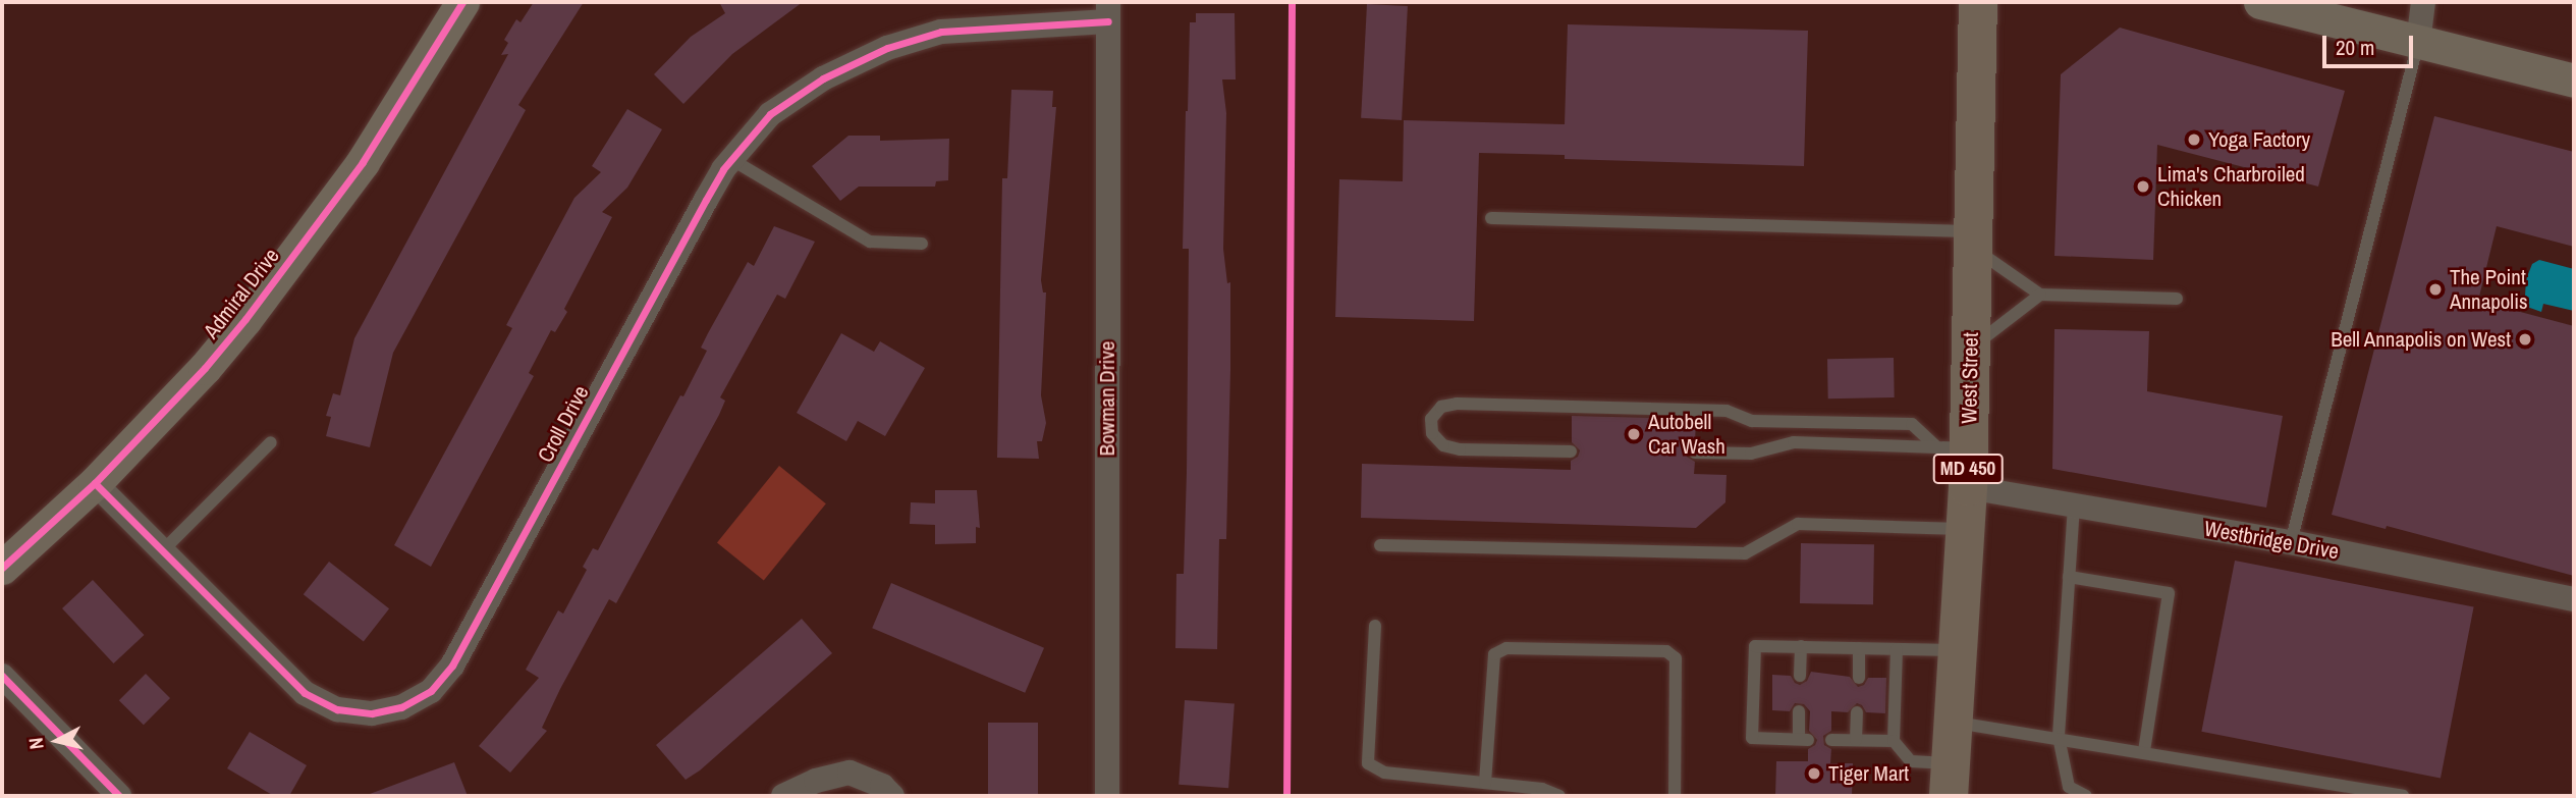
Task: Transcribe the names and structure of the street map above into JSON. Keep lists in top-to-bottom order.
{
  "streets": {
    "main road": ["West Street", "MD 450"],
    "street": [
      "Admiral Drive",
      "Bowman Drive",
      "Croll Drive",
      "Westbridge Drive"
    ]
  },
  "crossings": [
    ["Admiral Drive", "Croll Drive"],
    ["West Street", "Westbridge Drive"],
    ["Bowman Drive", "Croll Drive"]
  ],
  "places": [
    "Yoga Factory",
    "Lima's Charbroiled Chicken",
    "The Point Annapolis",
    "Bell Annapolis on West",
    "Autobell Car Wash",
    "Tiger Mart"
  ],
  "scale_bar": "20 m",
  "north": "left"
}
